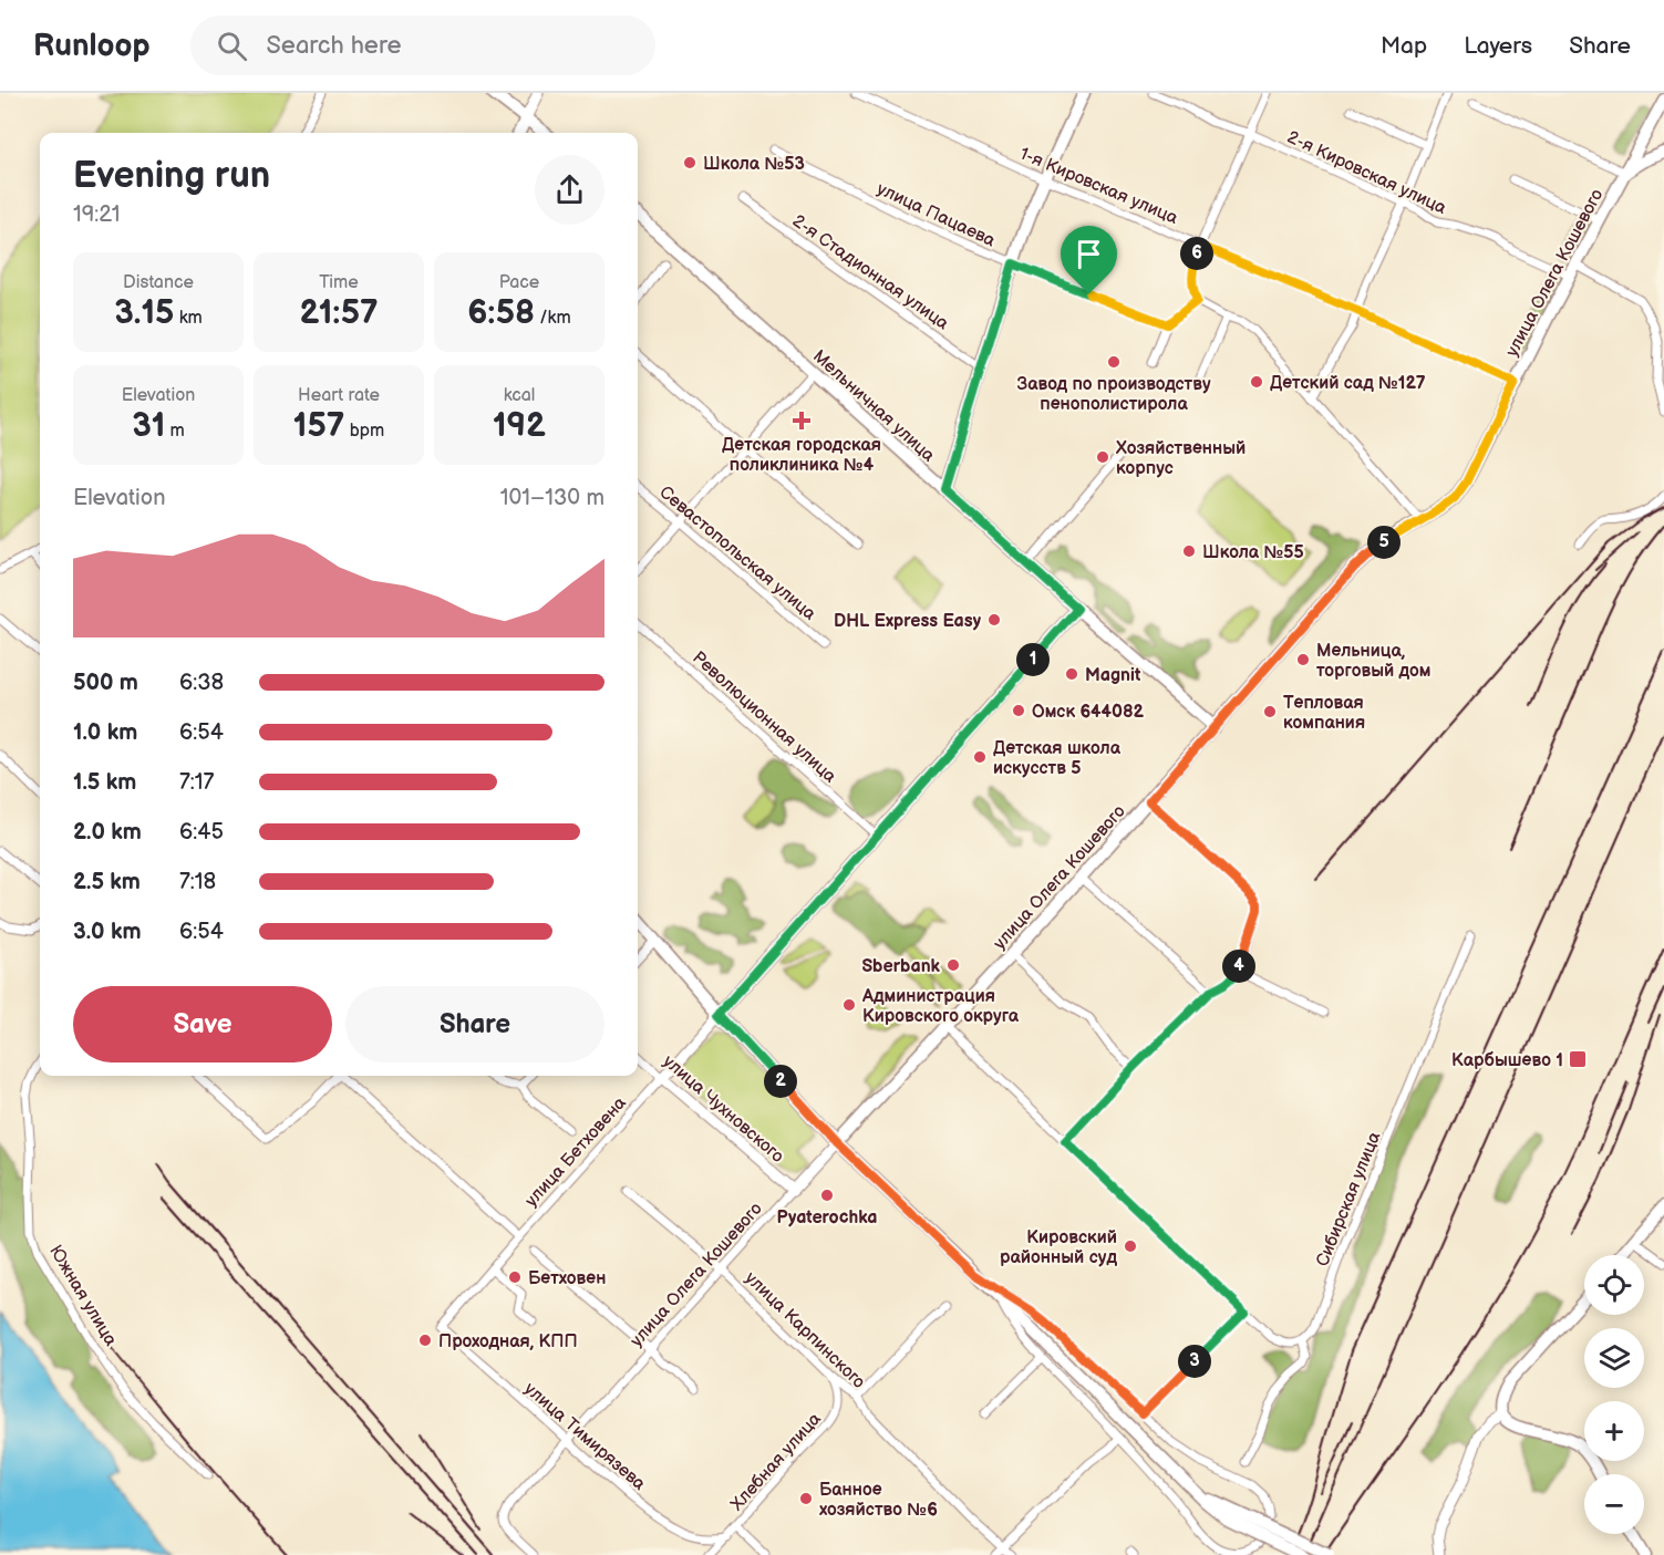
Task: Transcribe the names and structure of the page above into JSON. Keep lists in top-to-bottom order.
{
  "streets": {
    "main road": ["улица Олега Кошевого", "Мельничная улица", "улица Бетховена"],
    "street": [
      "2-я Кировская улица",
      "1-я Кировская улица",
      "улица Пацаева",
      "2-я Стадионная улица",
      "Севастопольская улица",
      "Революционная улица",
      "улица Чухновского",
      "Сибирская улица",
      "Южная улица",
      "улица Карпинского",
      "улица Тимирязева",
      "Хлебная улица"
    ]
  },
  "crossings": [
    ["2-я Кировская улица", "улица Олега Кошевого"],
    ["1-я Кировская улица", "улица Олега Кошевого"],
    ["улица Олега Кошевого", "Мельничная улица"],
    ["улица Олега Кошевого", "улица Чухновского"],
    ["улица Олега Кошевого", "улица Карпинского"],
    ["улица Олега Кошевого", "улица Тимирязева"],
    ["Мельничная улица", "улица Бетховена"],
    ["Революционная улица", "улица Бетховена"],
    ["улица Чухновского", "улица Бетховена"],
    ["улица Бетховена", "улица Тимирязева"],
    ["улица Карпинского", "Хлебная улица"],
    ["улица Тимирязева", "Хлебная улица"]
  ],
  "places": {
    "other": [
      "Школа №53",
      "Завод по производству пенополистирола",
      "Детский сад №127",
      "Хозяйственный корпус",
      "Школа №55",
      "DHL Express Easy",
      "Мельница, торговый дом",
      "Magnit",
      "Омск 644082",
      "Тепловая компания",
      "Детская школа искусств 5",
      "Sberbank",
      "Администрация Кировского округа",
      "Pyaterochka",
      "Кировский районный суд",
      "Бетховен",
      "Проходная, КПП",
      "Банное хозяйство №6"
    ],
    "health": ["Детская городская поликлиника №4"],
    "transit": ["Карбышево 1"]
  },
  "page": {
    "header": "Runloop",
    "search": "Search here",
    "nav": ["Map", "Layers", "Share"],
    "heading": ["Evening run", "19:21"],
    "pins": [
      "6",
      "5",
      "1",
      "4",
      "2",
      "3"
    ],
    "stats": [
      ["Distance", "3.15 km"],
      ["Time", "21:57"],
      ["Pace", "6:58 /km"],
      ["Elevation", "31 m"],
      ["Heart rate", "157 bpm"],
      ["kcal", "192"]
    ],
    "chart": ["Elevation", "101–130 m"],
    "list": [
      {
        "name": "500 m",
        "note": "6:38"
      },
      {
        "name": "1.0 km",
        "note": "6:54"
      },
      {
        "name": "1.5 km",
        "note": "7:17"
      },
      {
        "name": "2.0 km",
        "note": "6:45"
      },
      {
        "name": "2.5 km",
        "note": "7:18"
      },
      {
        "name": "3.0 km",
        "note": "6:54"
      }
    ],
    "buttons": ["Save", "Share"],
    "map_buttons": ["+", "−"]
  }
}
